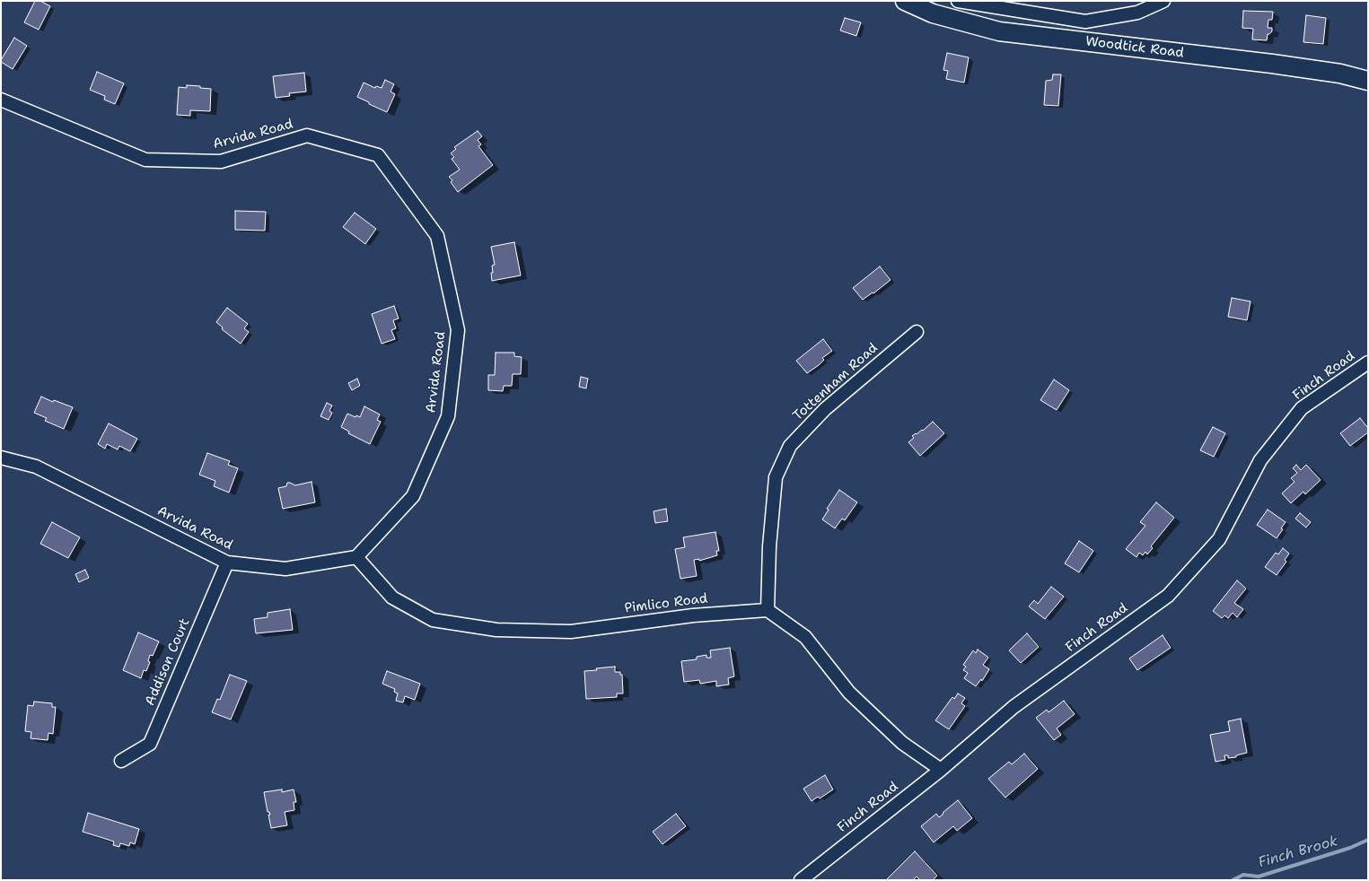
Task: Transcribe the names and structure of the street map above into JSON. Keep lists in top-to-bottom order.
{
  "streets": {
    "main road": ["Woodtick Road"],
    "street": [
      "Arvida Road",
      "Finch Road",
      "Tottenham Road",
      "Pimlico Road",
      "Addison Court"
    ]
  },
  "crossings": [
    ["Arvida Road", "Pimlico Road"],
    ["Arvida Road", "Addison Court"],
    ["Tottenham Road", "Pimlico Road"]
  ],
  "water": ["Finch Brook"]
}
